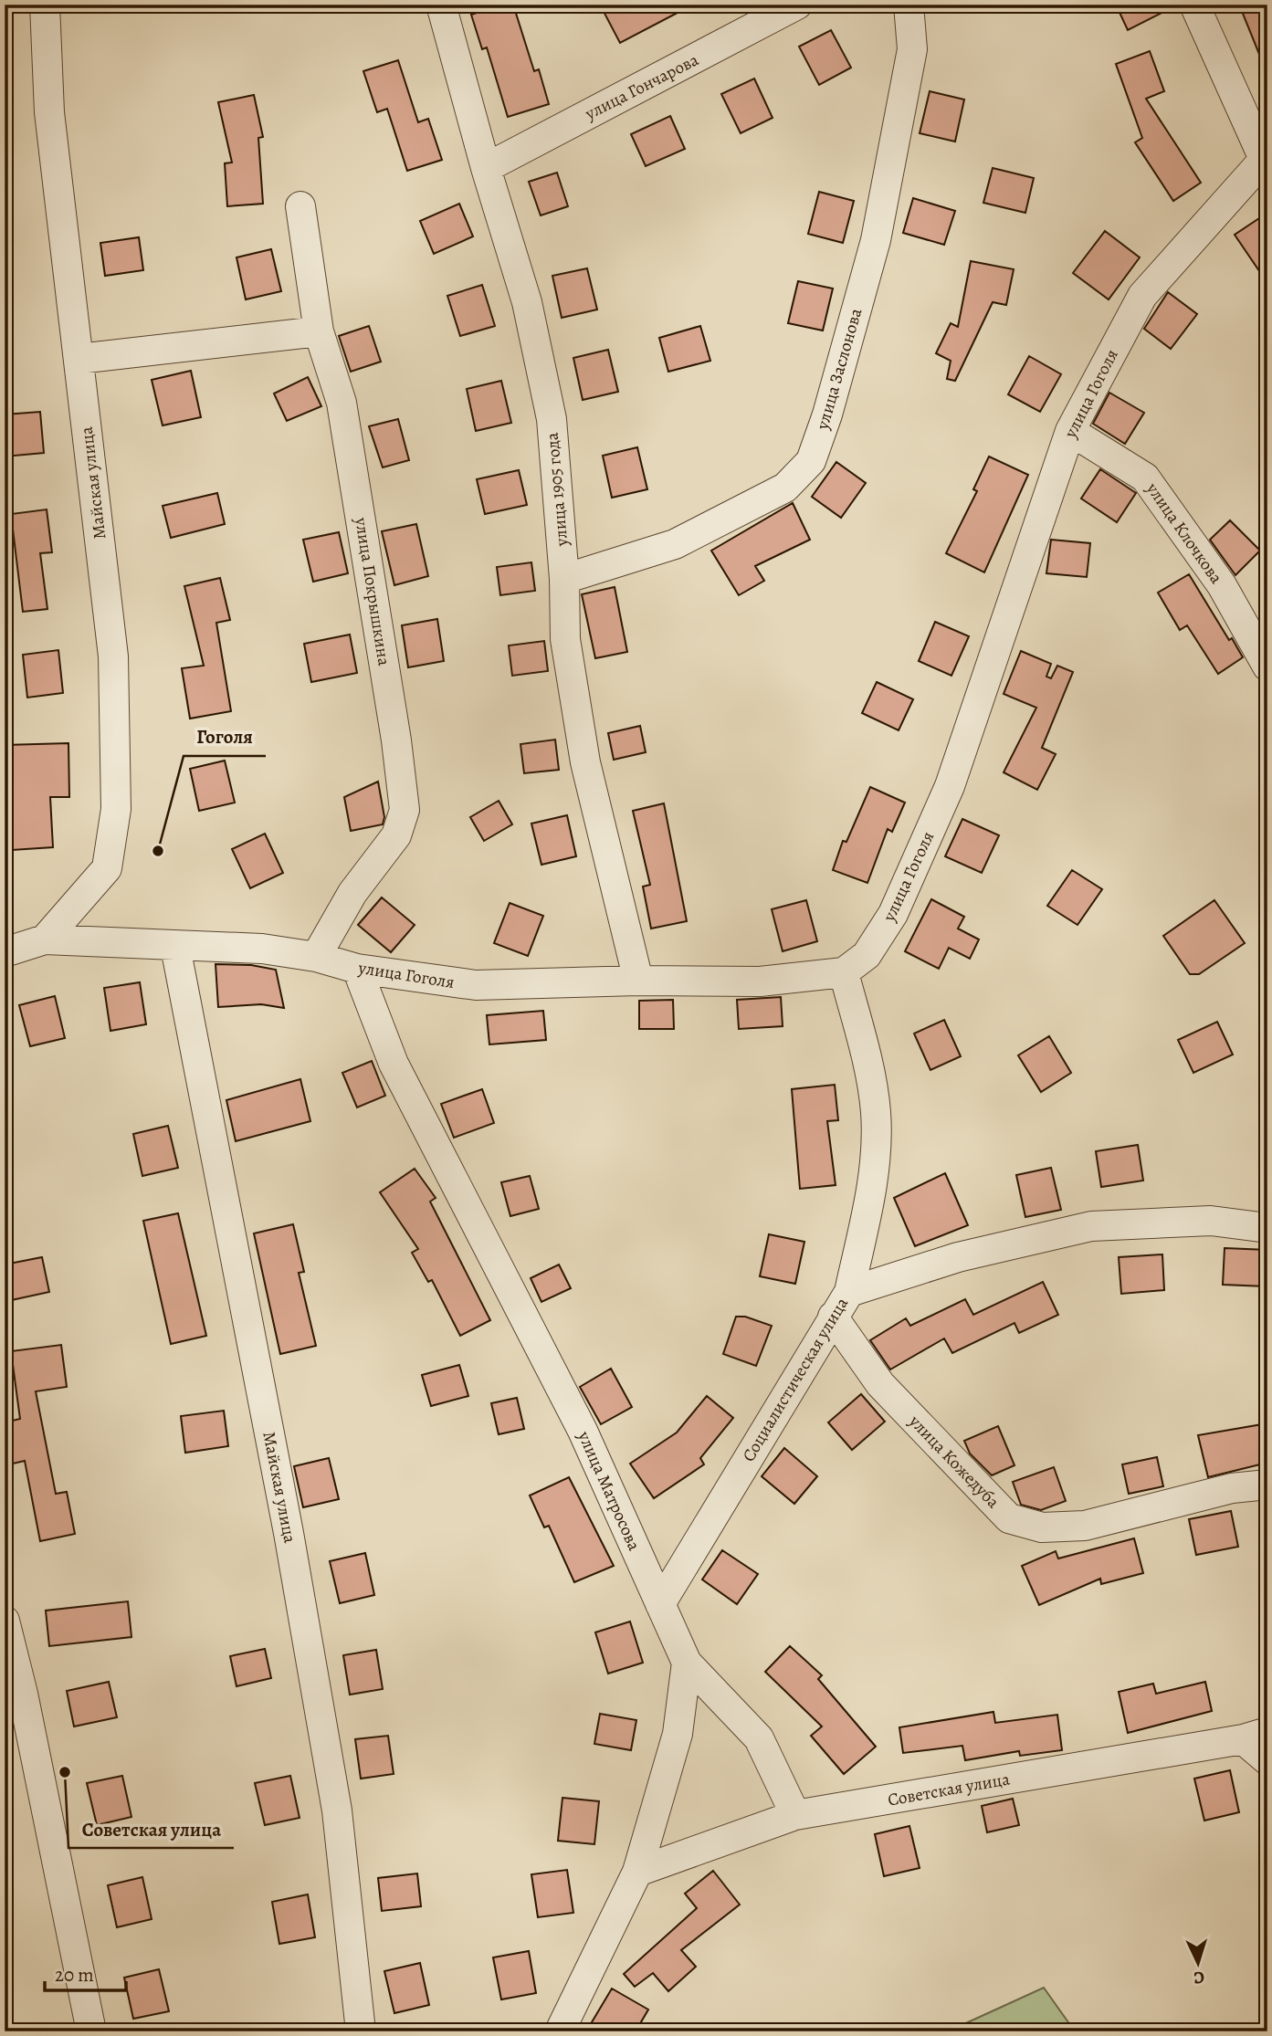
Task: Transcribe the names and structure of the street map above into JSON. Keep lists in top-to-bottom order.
{
  "streets": {
    "street": [
      "улица Гончарова",
      "улица Заслонова",
      "улица Гоголя",
      "Майская улица",
      "улица 1905 года",
      "улица Клочкова",
      "улица Покрышкина",
      "Социалистическая улица",
      "улица Кожедуба",
      "улица Матросова",
      "Советская улица"
    ]
  },
  "crossings": [
    ["улица Гончарова", "улица 1905 года"],
    ["улица Заслонова", "улица 1905 года"],
    ["улица Гоголя", "Майская улица"],
    ["улица Гоголя", "улица 1905 года"],
    ["улица Гоголя", "улица Клочкова"],
    ["улица Гоголя", "улица Покрышкина"],
    ["улица Гоголя", "улица Матросова"],
    ["Социалистическая улица", "улица Кожедуба"],
    ["Социалистическая улица", "улица Матросова"]
  ],
  "places": ["Гоголя", "Советская улица"],
  "scale_bar": "20 m",
  "north": "bottom"
}
